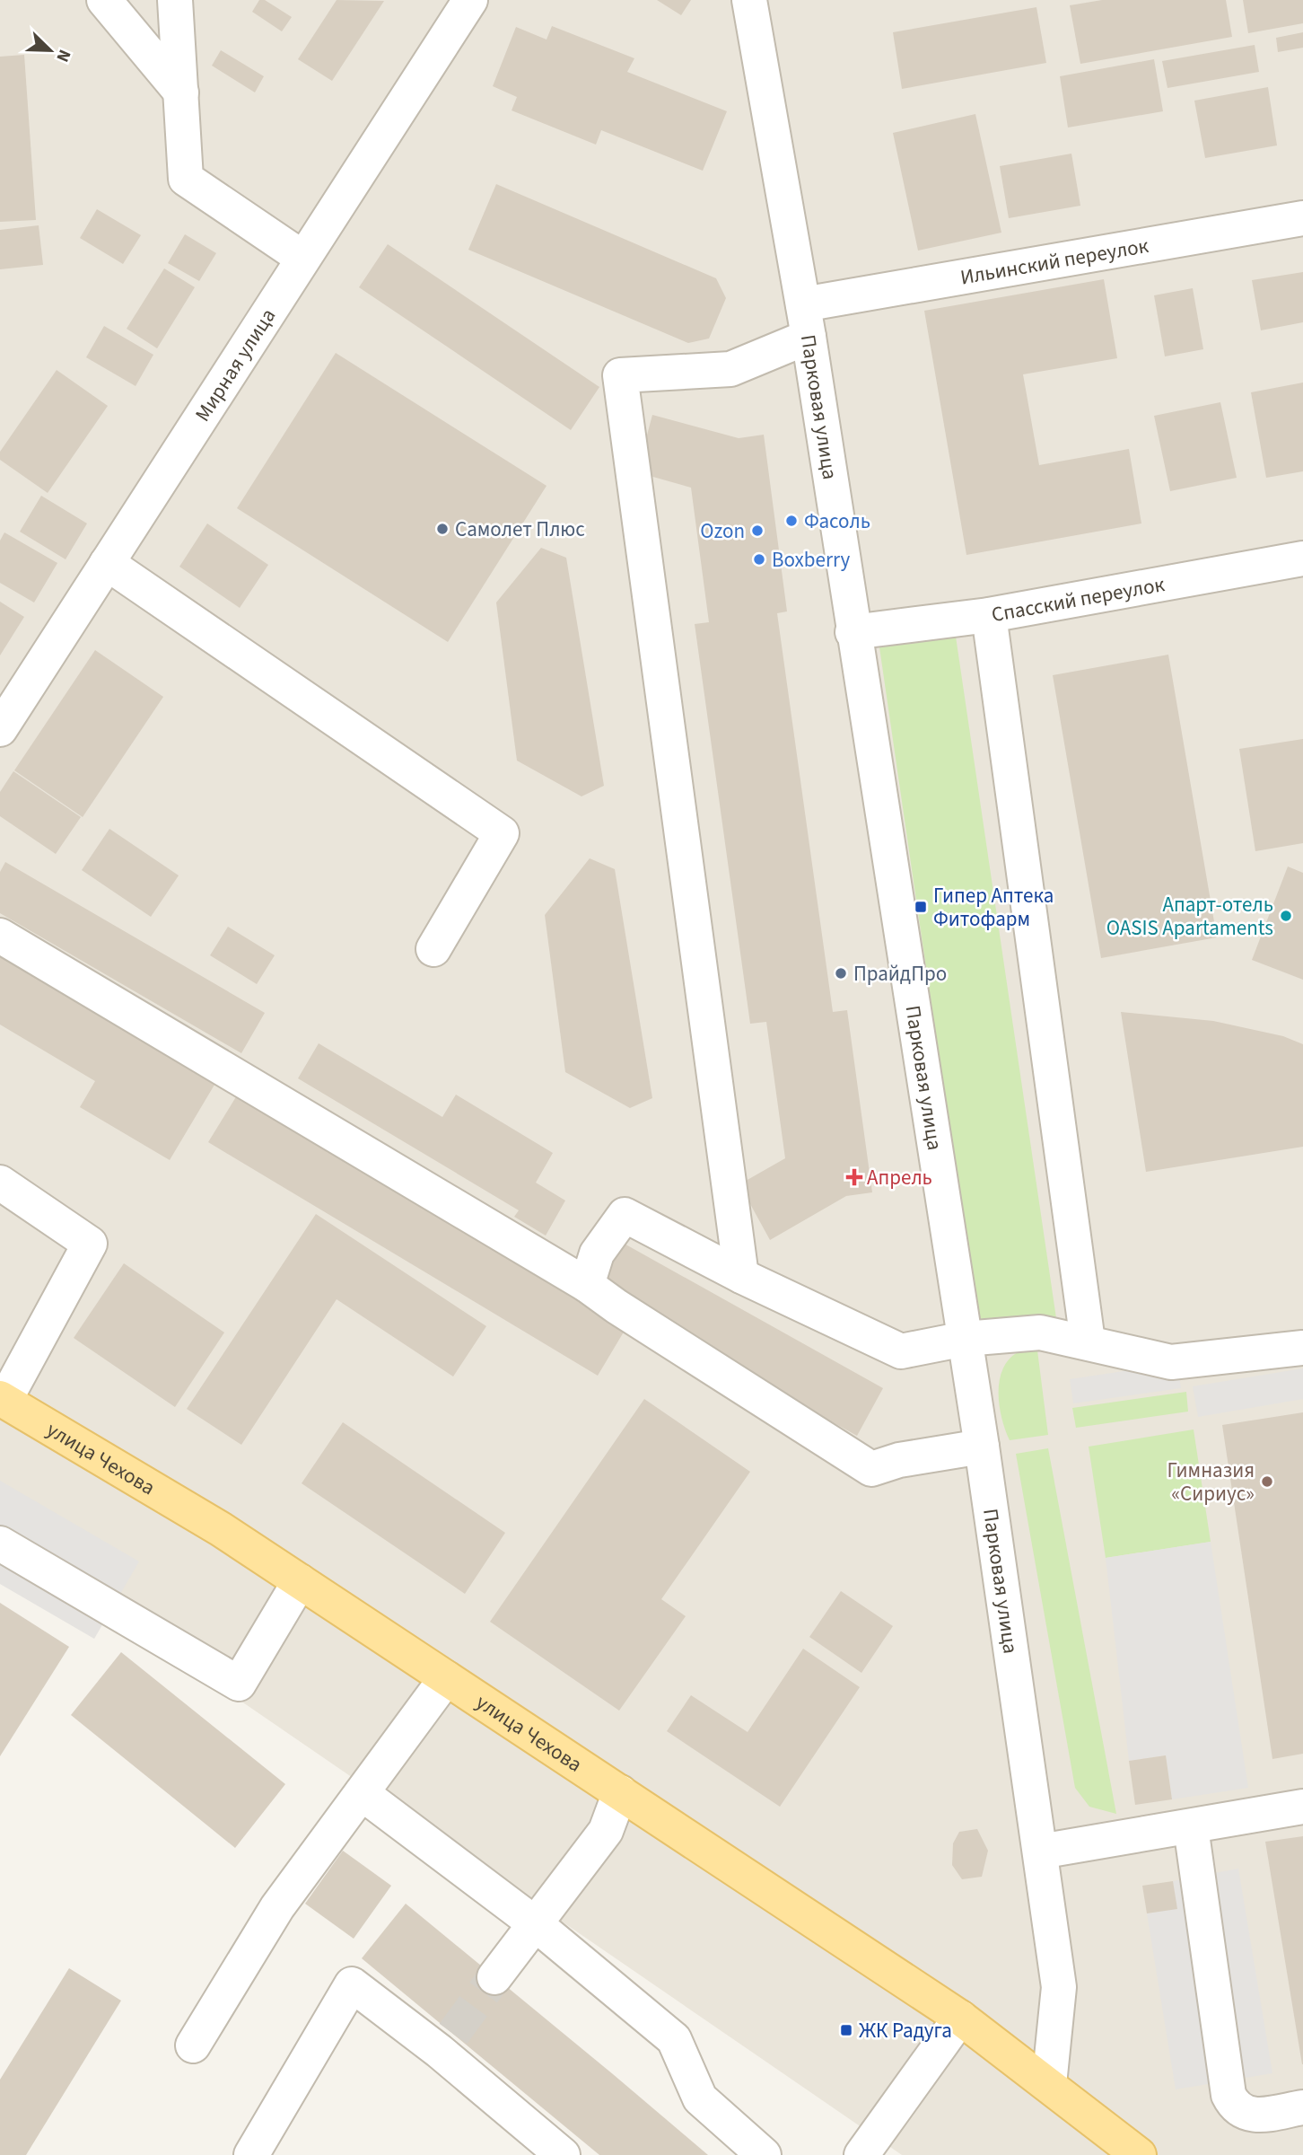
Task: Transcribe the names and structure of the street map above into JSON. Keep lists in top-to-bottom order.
{
  "streets": {
    "main road": ["улица Чехова"],
    "street": [
      "Ильинский переулок",
      "Мирная улица",
      "Парковая улица",
      "Спасский переулок"
    ]
  },
  "crossings": [
    ["Ильинский переулок", "Парковая улица"],
    ["Парковая улица", "Спасский переулок"],
    ["Парковая улица", "улица Чехова"]
  ],
  "places": {
    "other": [
      "Фасоль",
      "Самолет Плюс",
      "Ozon",
      "Boxberry",
      "Апарт-отель OASIS Apartaments",
      "ПрайдПро",
      "Гимназия «Сириус»"
    ],
    "transit": ["Гипер Аптека Фитофарм", "ЖК Радуга"],
    "health": ["Апрель"]
  },
  "north": "bottom right"
}
